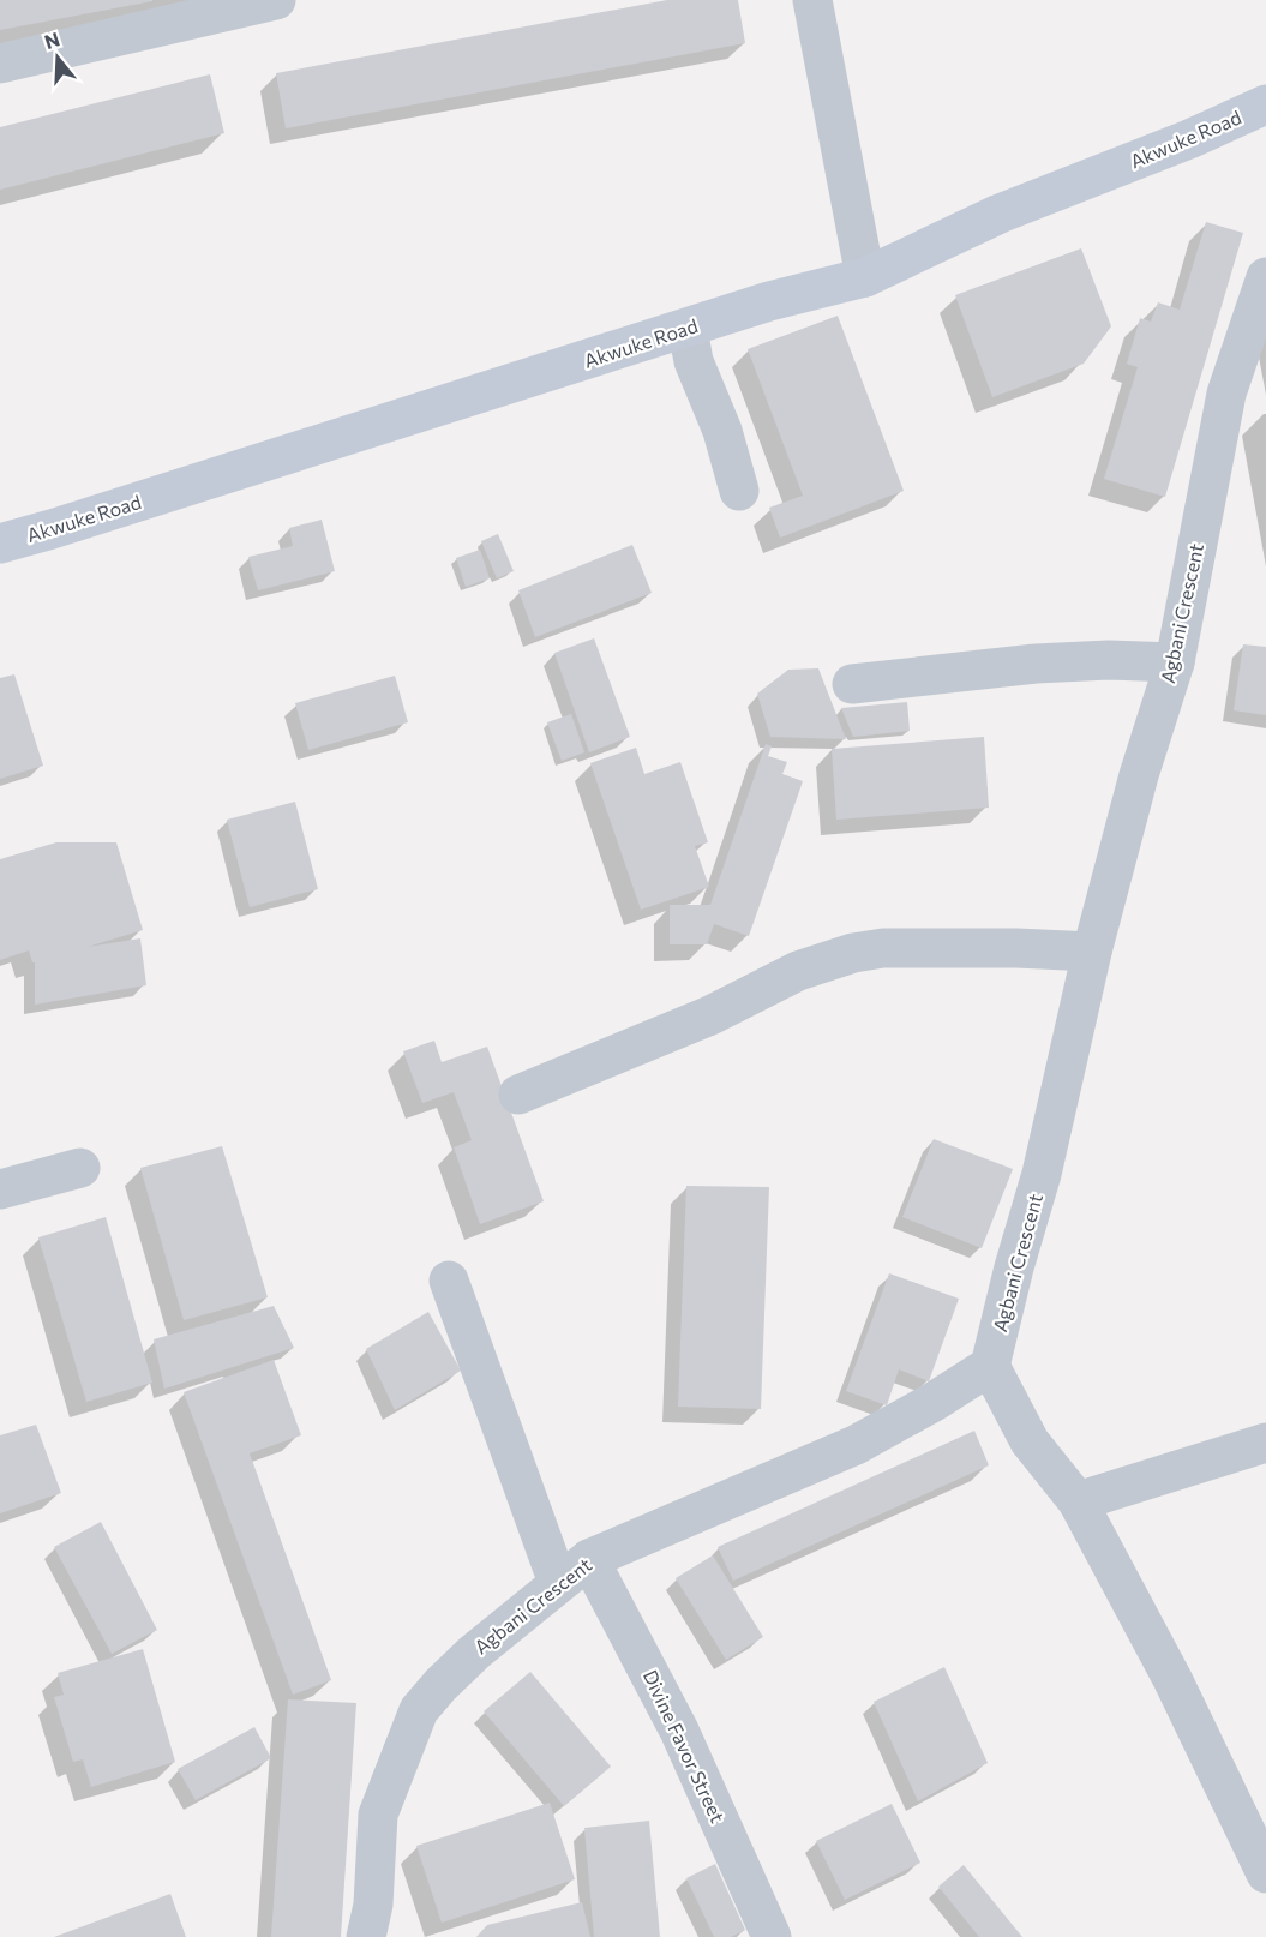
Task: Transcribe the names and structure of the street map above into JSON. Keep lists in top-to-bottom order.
{
  "streets": {
    "main road": ["Akwuke Road"],
    "street": ["Agbani Crescent", "Divine Favor Street"]
  },
  "crossings": [
    ["Agbani Crescent", "Divine Favor Street"]
  ],
  "north": "top"
}
